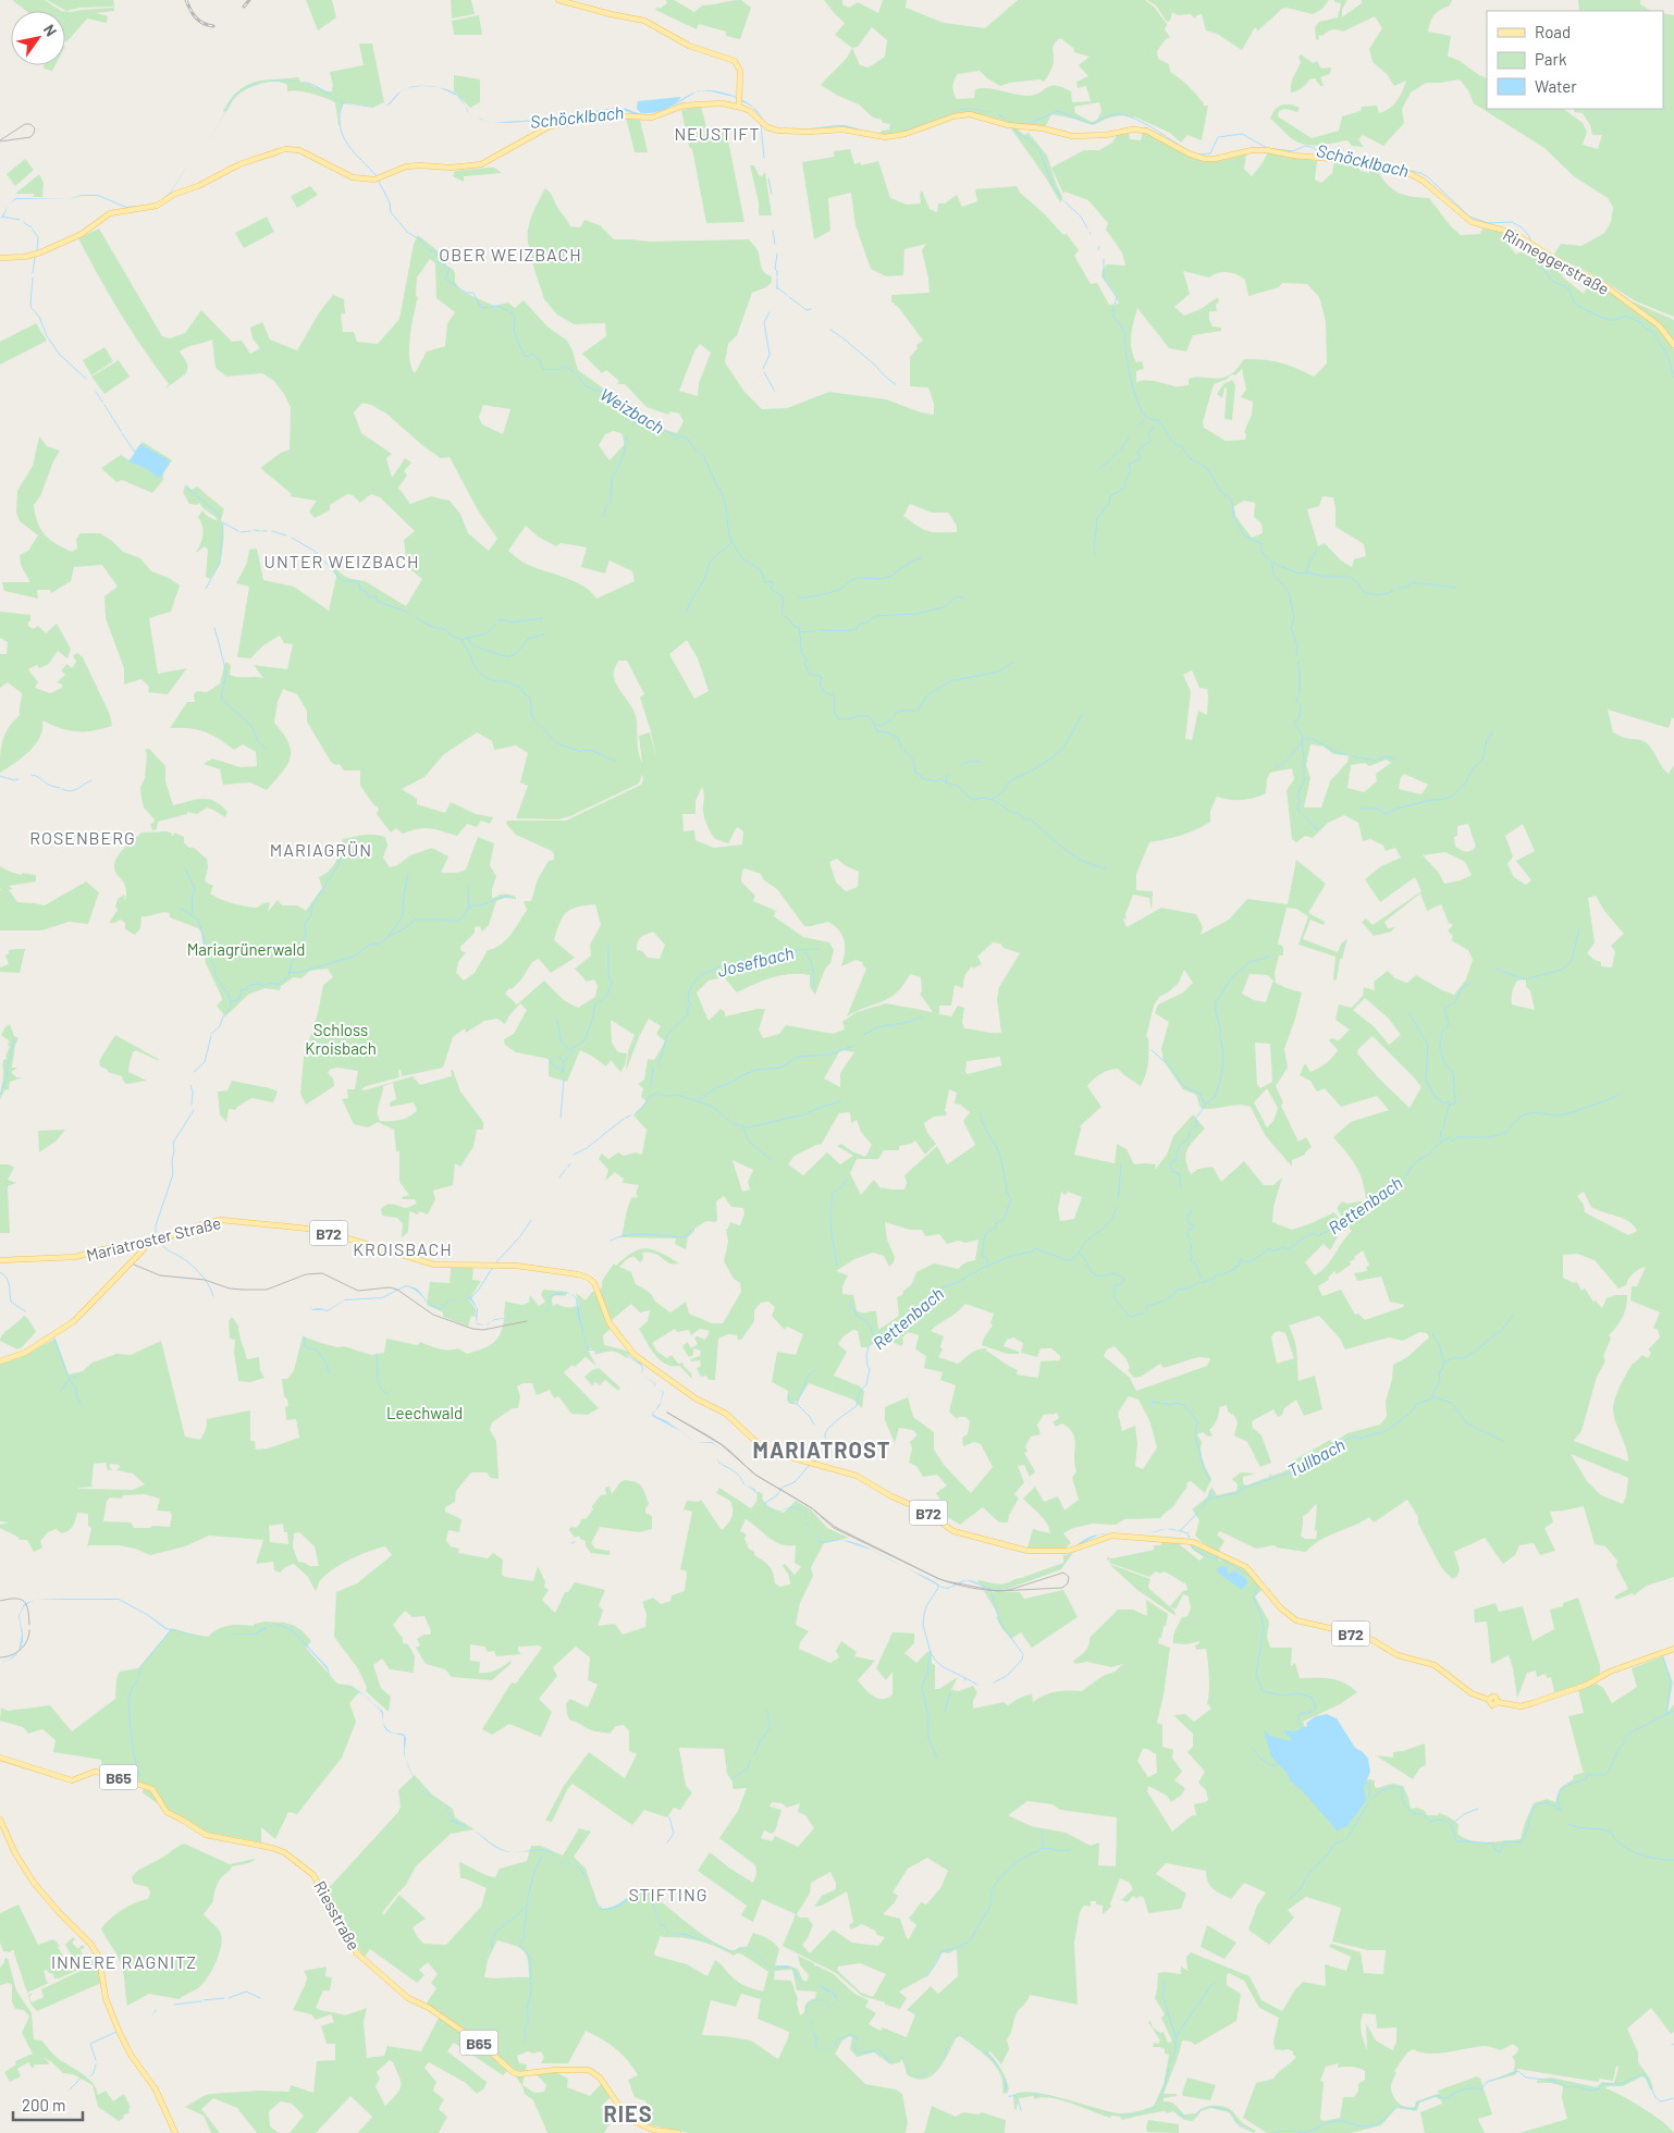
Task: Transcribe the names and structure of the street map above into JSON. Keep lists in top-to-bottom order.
{
  "streets": {
    "main road": [
      "Rinneggerstraße",
      "B72",
      "Mariatroster Straße",
      "B65",
      "Riesstraße"
    ]
  },
  "districts": [
    "NEUSTIFT",
    "OBER WEIZBACH",
    "UNTER WEIZBACH",
    "ROSENBERG",
    "MARIAGRÜN",
    "KROISBACH",
    "MARIATROST",
    "STIFTING",
    "INNERE RAGNITZ",
    "RIES"
  ],
  "water": [
    "Schöcklbach",
    "Weizbach",
    "Josefbach",
    "Rettenbach",
    "Tullbach"
  ],
  "parks": ["Mariagrünerwald", "Schloss Kroisbach", "Leechwald"],
  "legend": ["Road", "Park", "Water"],
  "scale_bar": "200 m",
  "north": "top right"
}
